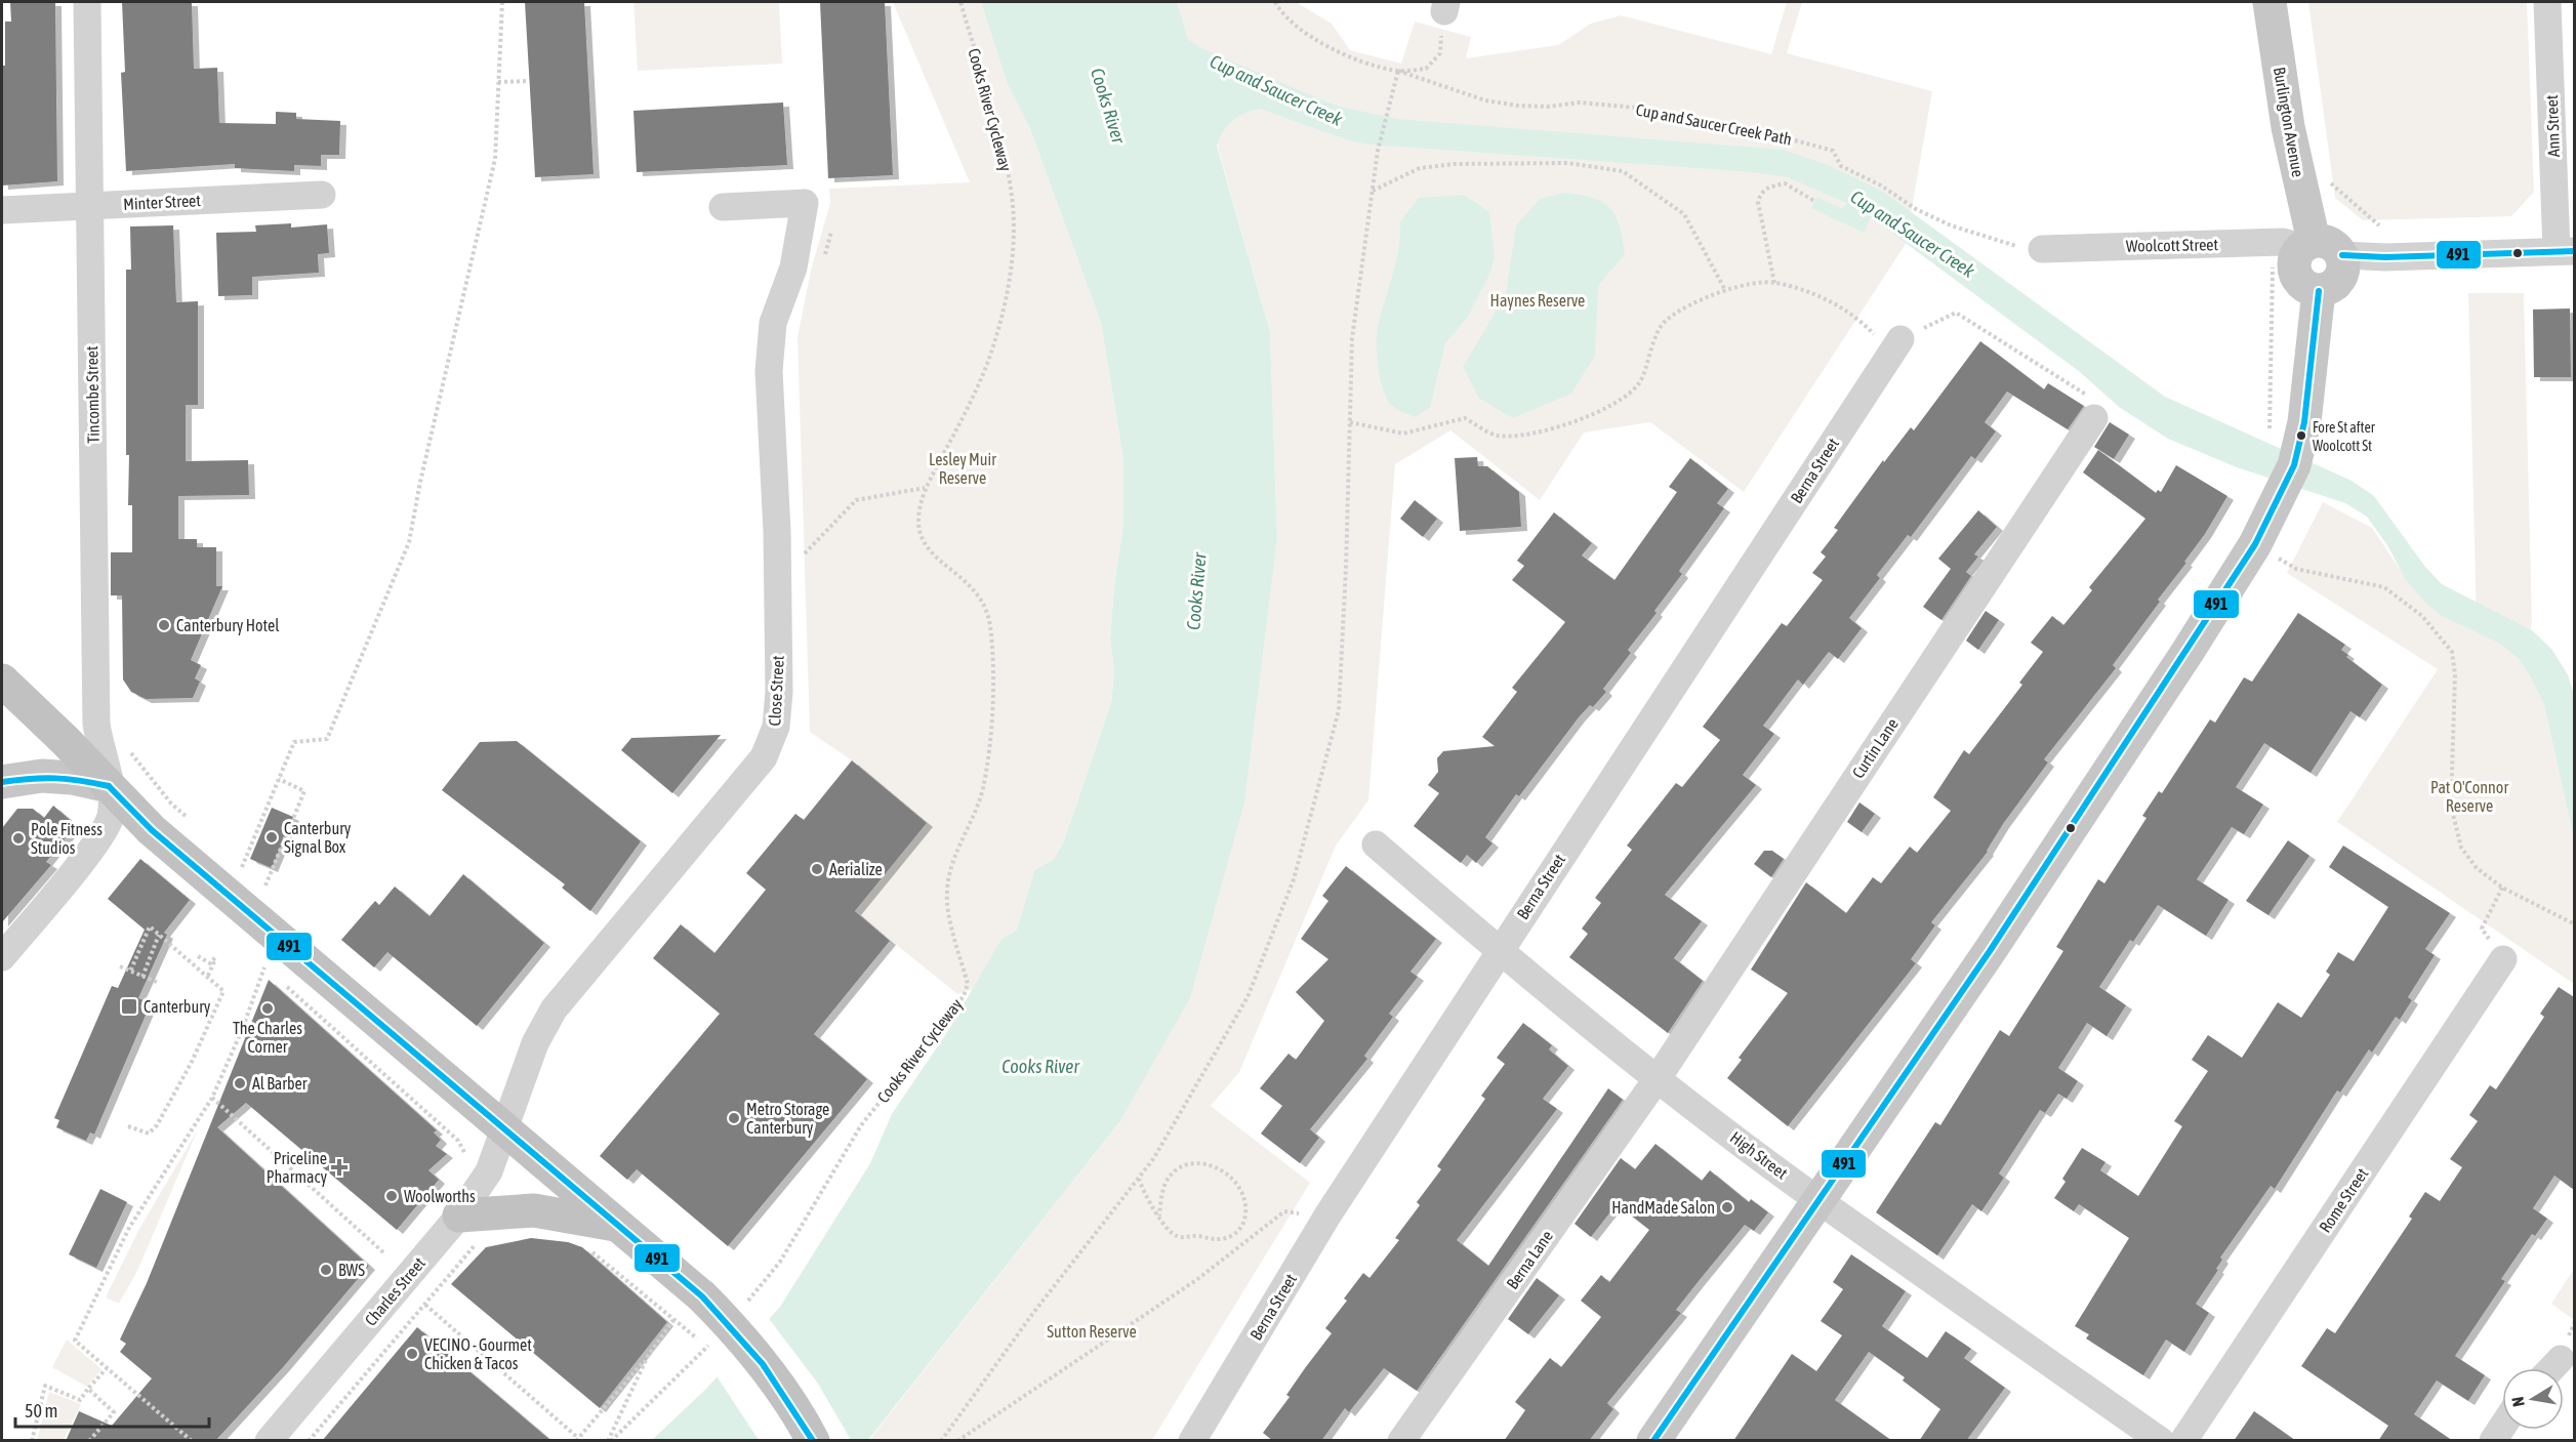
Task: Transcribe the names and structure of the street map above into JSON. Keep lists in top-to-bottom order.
{
  "streets": {
    "main road": ["Burlington Avenue"],
    "street": [
      "Ann Street",
      "Minter Street",
      "Woolcott Street",
      "Tincombe Street",
      "Berna Street",
      "Close Street",
      "Curtin Lane",
      "High Street",
      "Rome Street",
      "Berna Lane",
      "Charles Street"
    ],
    "path": ["Cooks River Cycleway", "Cup and Saucer Creek Path"]
  },
  "crossings": [
    ["Burlington Avenue", "Woolcott Street"],
    ["Cup and Saucer Creek Path", "Woolcott Street"],
    ["Ann Street", "Woolcott Street"],
    ["Minter Street", "Tincombe Street"],
    ["Berna Street", "High Street"],
    ["Close Street", "Charles Street"],
    ["Curtin Lane", "High Street"],
    ["Curtin Lane", "Berna Lane"],
    ["High Street", "Berna Lane"]
  ],
  "water": ["Cup and Saucer Creek", "Cooks River"],
  "parks": [
    "Haynes Reserve",
    "Lesley Muir Reserve",
    "Pat O'Connor Reserve",
    "Sutton Reserve"
  ],
  "places": {
    "other": [
      "Fore St after Woolcott St",
      "Canterbury Hotel",
      "Canterbury Signal Box",
      "Pole Fitness Studios",
      "Aerialize",
      "The Charles Corner",
      "Al Barber",
      "Metro Storage Canterbury",
      "Woolworths",
      "HandMade Salon",
      "BWS",
      "VECINO - Gourmet Chicken & Tacos"
    ],
    "transit": ["Canterbury"],
    "health": ["Priceline Pharmacy"]
  },
  "lines": ["transit line 491"],
  "scale_bar": "50 m",
  "north": "left"
}
